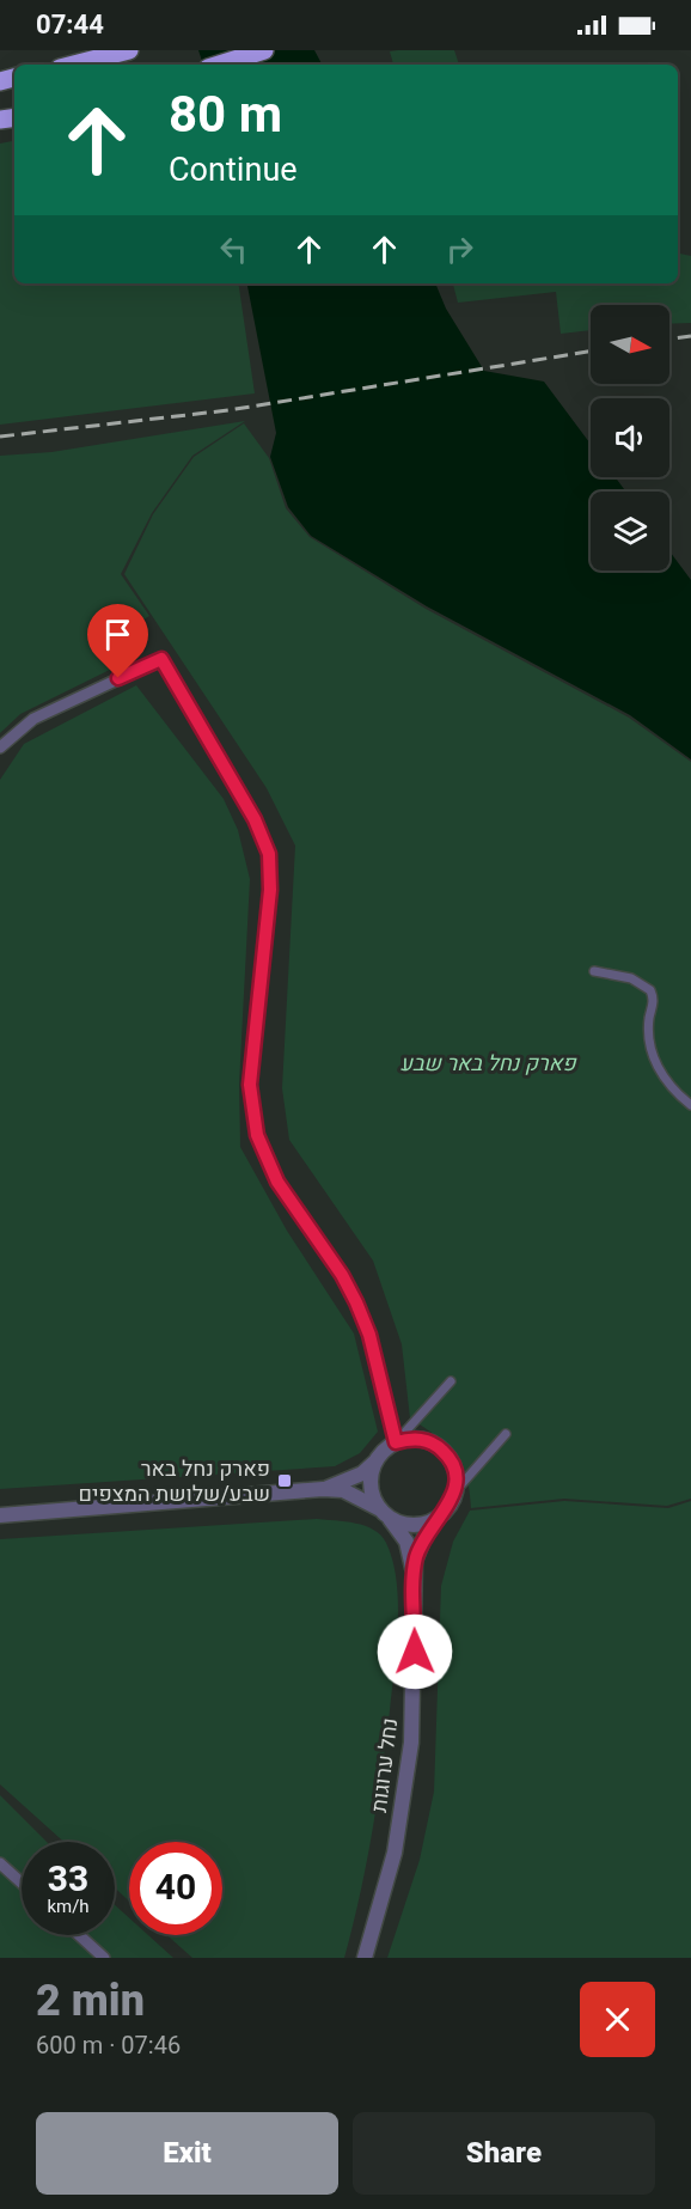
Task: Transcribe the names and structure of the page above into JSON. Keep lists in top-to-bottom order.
{
  "streets": {
    "street": ["נחל ערוגות"]
  },
  "parks": ["פארק נחל באר שבע"],
  "places": {
    "transit": ["פארק נחל באר שבע/שלושת המצפים"]
  },
  "north": "right",
  "page": {
    "status": "07:44",
    "turn": ["80 m", "Continue"],
    "speed": "33 km/h",
    "limit": "40",
    "heading": ["2 min", "600 m · 07:46"],
    "buttons": ["Exit", "Share"]
  }
}
